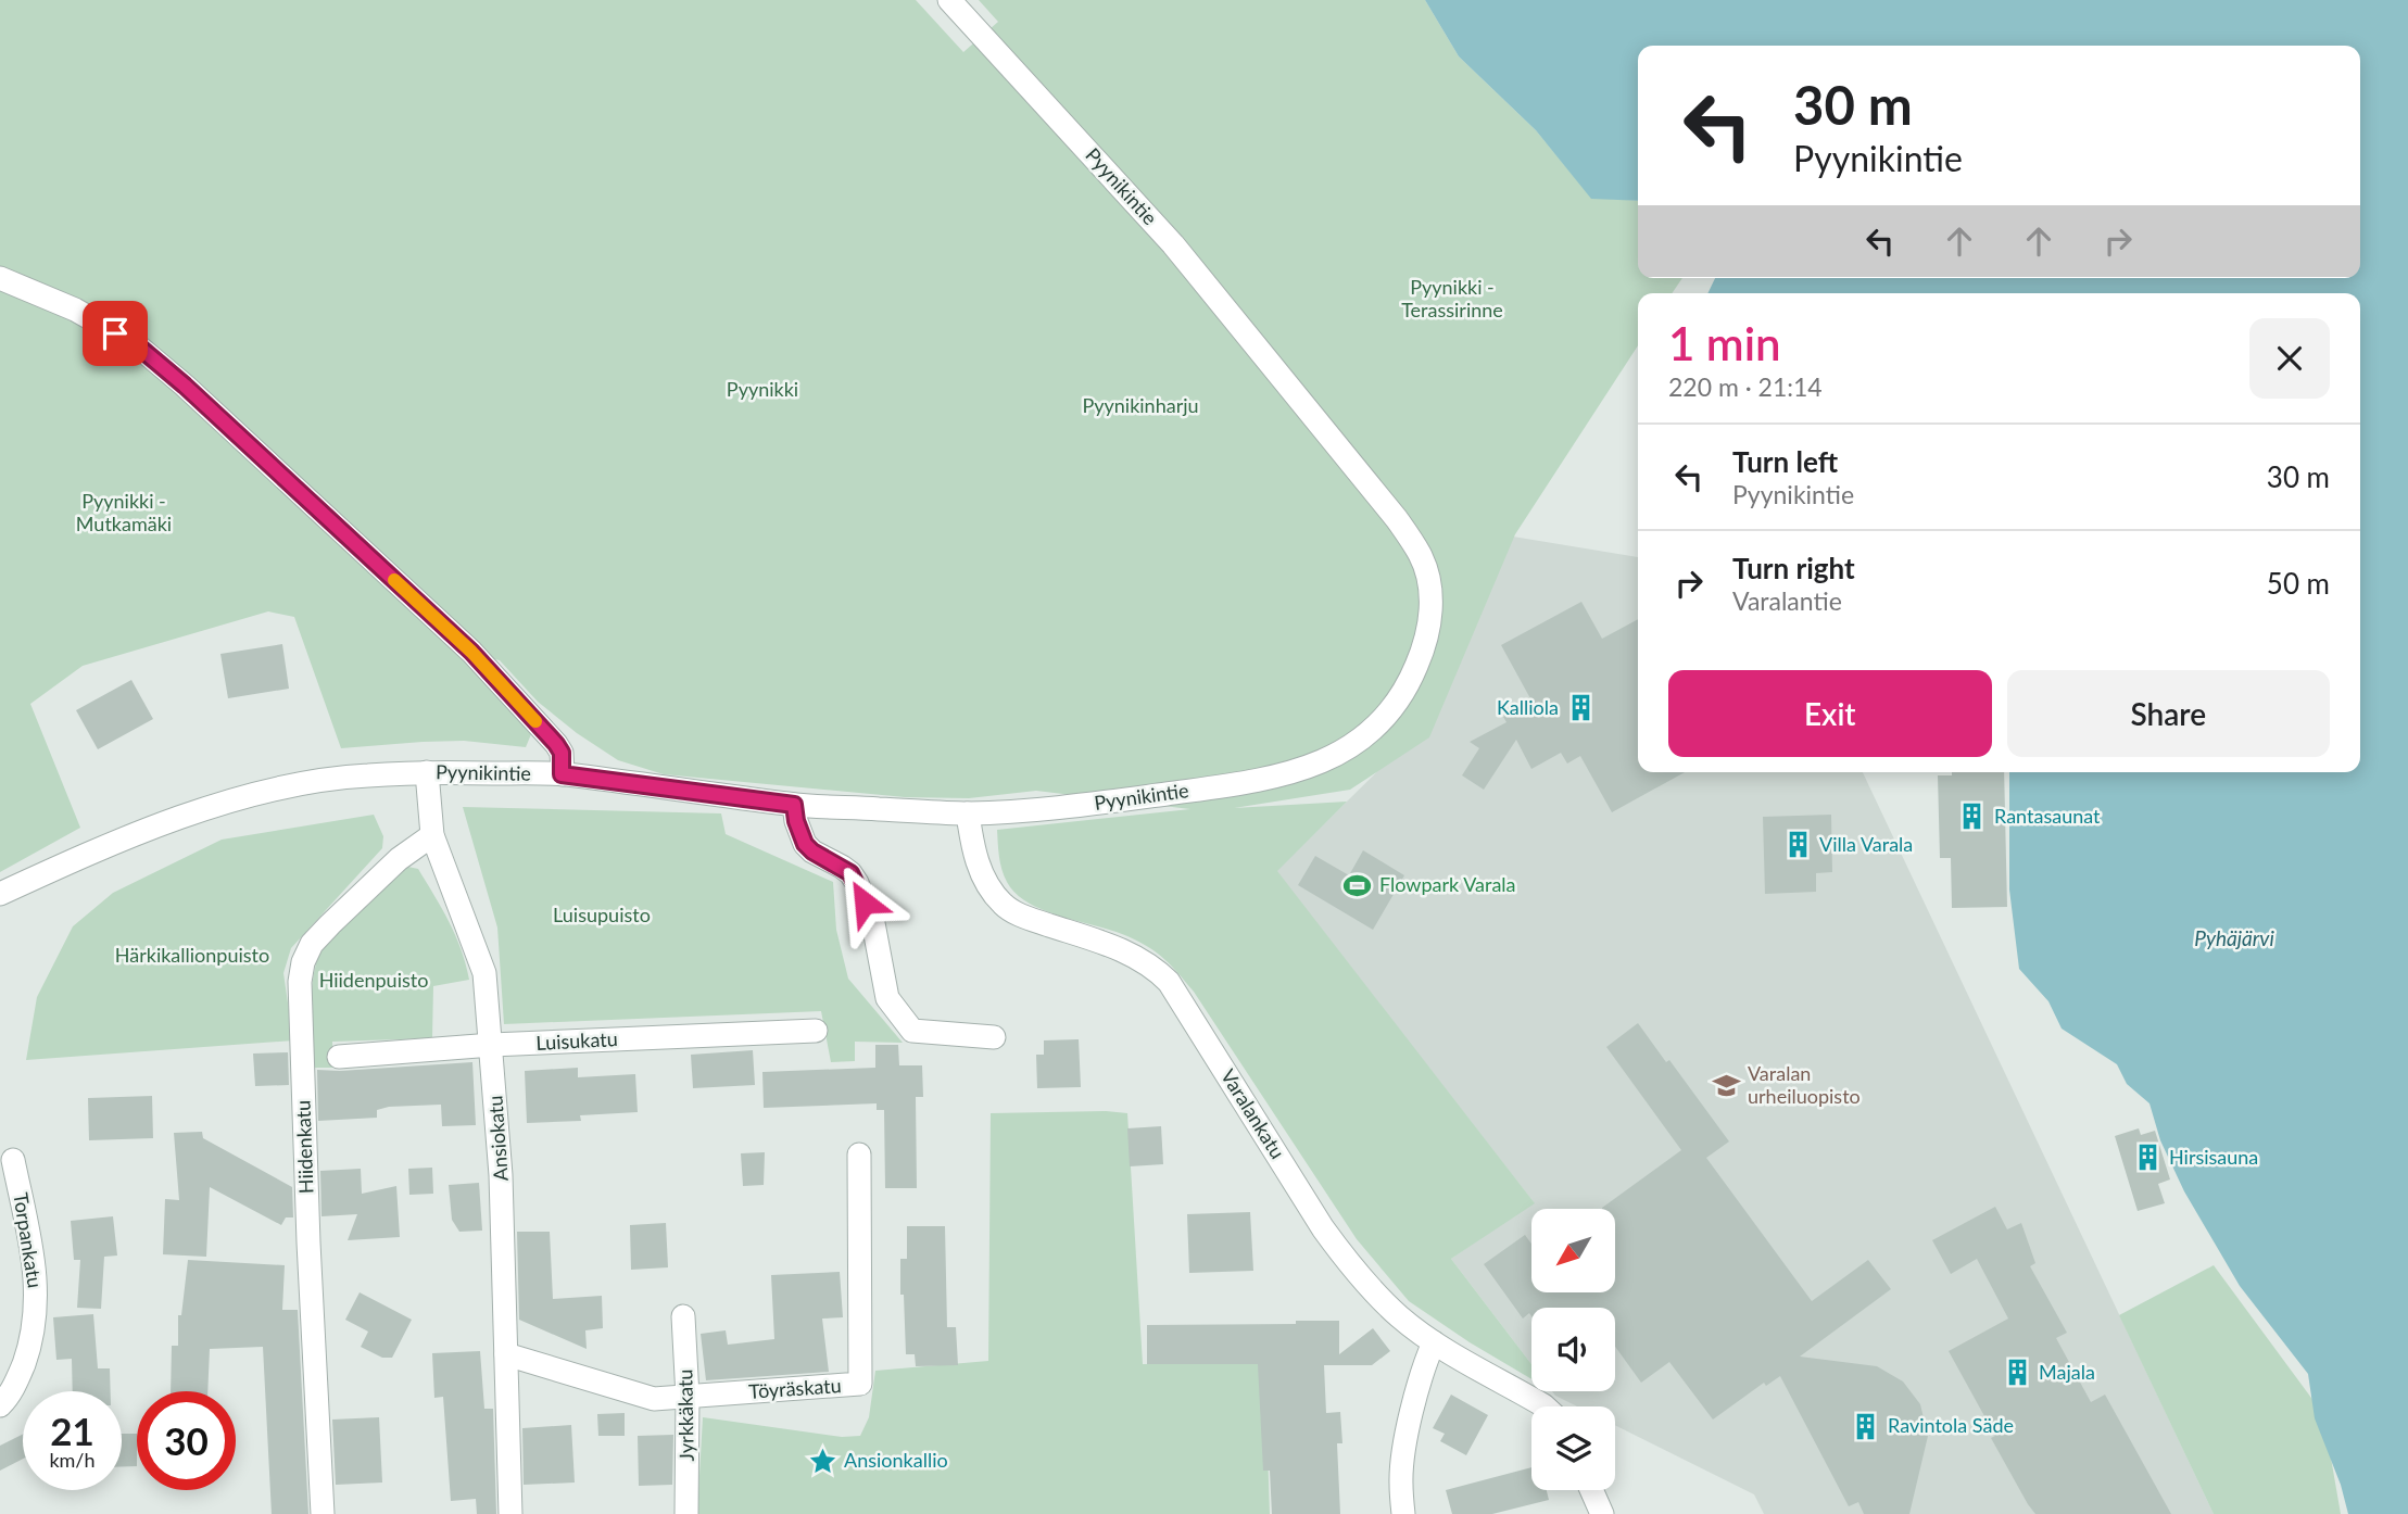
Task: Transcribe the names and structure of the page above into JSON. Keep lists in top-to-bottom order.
{
  "streets": {
    "street": [
      "Pyynikintie",
      "Luisukatu",
      "Varalankatu",
      "Ansiokatu",
      "Hiidenkatu",
      "Torpankatu",
      "Töyräskatu",
      "Jyrkkäkatu"
    ]
  },
  "crossings": [
    ["Pyynikintie", "Varalankatu"],
    ["Pyynikintie", "Ansiokatu"],
    ["Luisukatu", "Ansiokatu"],
    ["Ansiokatu", "Hiidenkatu"],
    ["Ansiokatu", "Töyräskatu"],
    ["Töyräskatu", "Jyrkkäkatu"]
  ],
  "water": ["Pyhäjärvi"],
  "parks": [
    "Pyynikki - Terassirinne",
    "Pyynikki",
    "Pyynikinharju",
    "Pyynikki - Mutkamäki",
    "Luisupuisto",
    "Härkikallionpuisto",
    "Hiidenpuisto"
  ],
  "places": {
    "building": [
      "Kalliola",
      "Rantasaunat",
      "Villa Varala",
      "Hirsisauna",
      "Majala",
      "Ravintola Säde"
    ],
    "sports": ["Flowpark Varala"],
    "school or university": ["Varalan urheiluopisto"],
    "place": ["Ansionkallio"]
  },
  "north": "bottom left",
  "page": {
    "turn": ["30 m", "Pyynikintie"],
    "heading": ["1 min", "220 m · 21:14"],
    "list": [
      {
        "name": "Turn left",
        "note": "Pyynikintie",
        "value": "30 m"
      },
      {
        "name": "Turn right",
        "note": "Varalantie",
        "value": "50 m"
      }
    ],
    "buttons": ["Exit", "Share"],
    "speed": "21 km/h",
    "limit": "30"
  }
}
